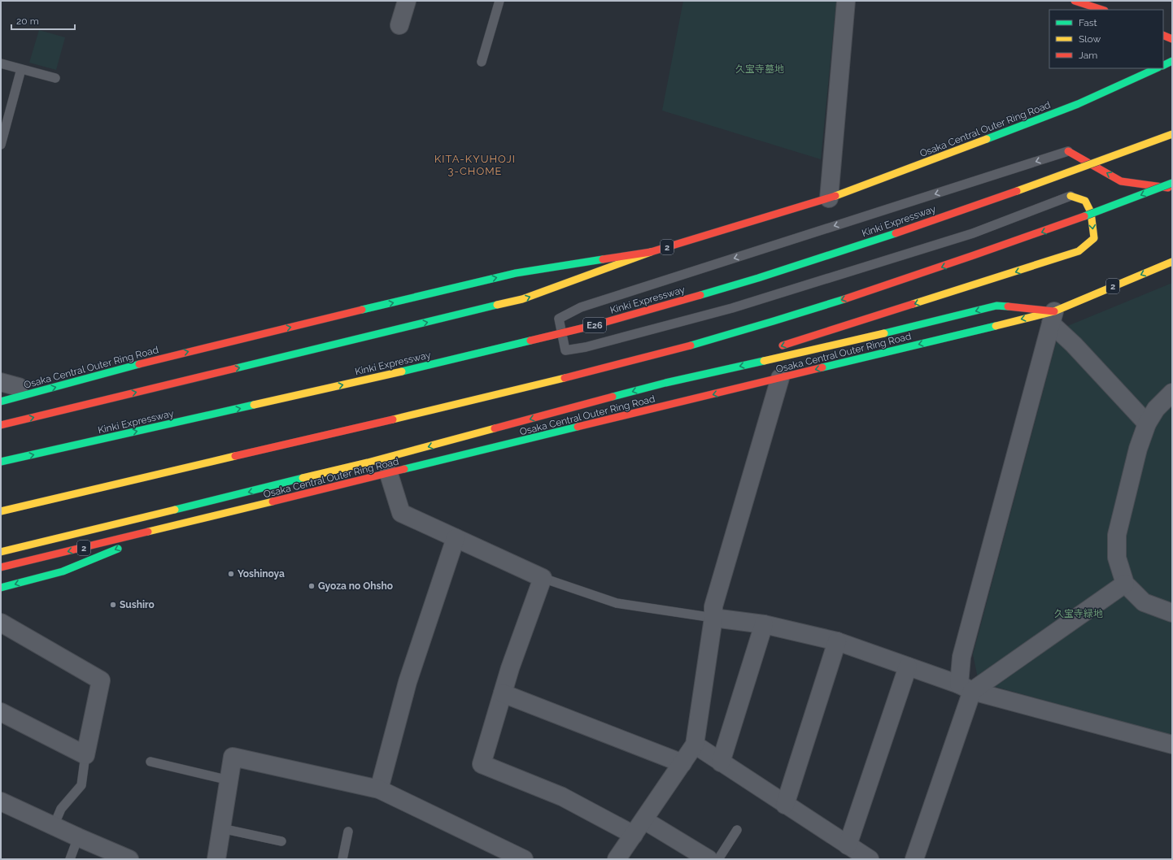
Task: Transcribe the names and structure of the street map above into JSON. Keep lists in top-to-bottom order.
{
  "streets": {
    "main road": [
      "Osaka Central Outer Ring Road",
      "Kinki Expressway",
      "2",
      "E26"
    ]
  },
  "crossings": [
    ["Osaka Central Outer Ring Road", "2"]
  ],
  "districts": ["KITA-KYUHOJI 3-CHOME"],
  "parks": ["久宝寺墓地", "久宝寺緑地"],
  "places": ["Yoshinoya", "Gyoza no Ohsho", "Sushiro"],
  "legend": ["Fast", "Slow", "Jam"],
  "scale_bar": "20 m"
}
